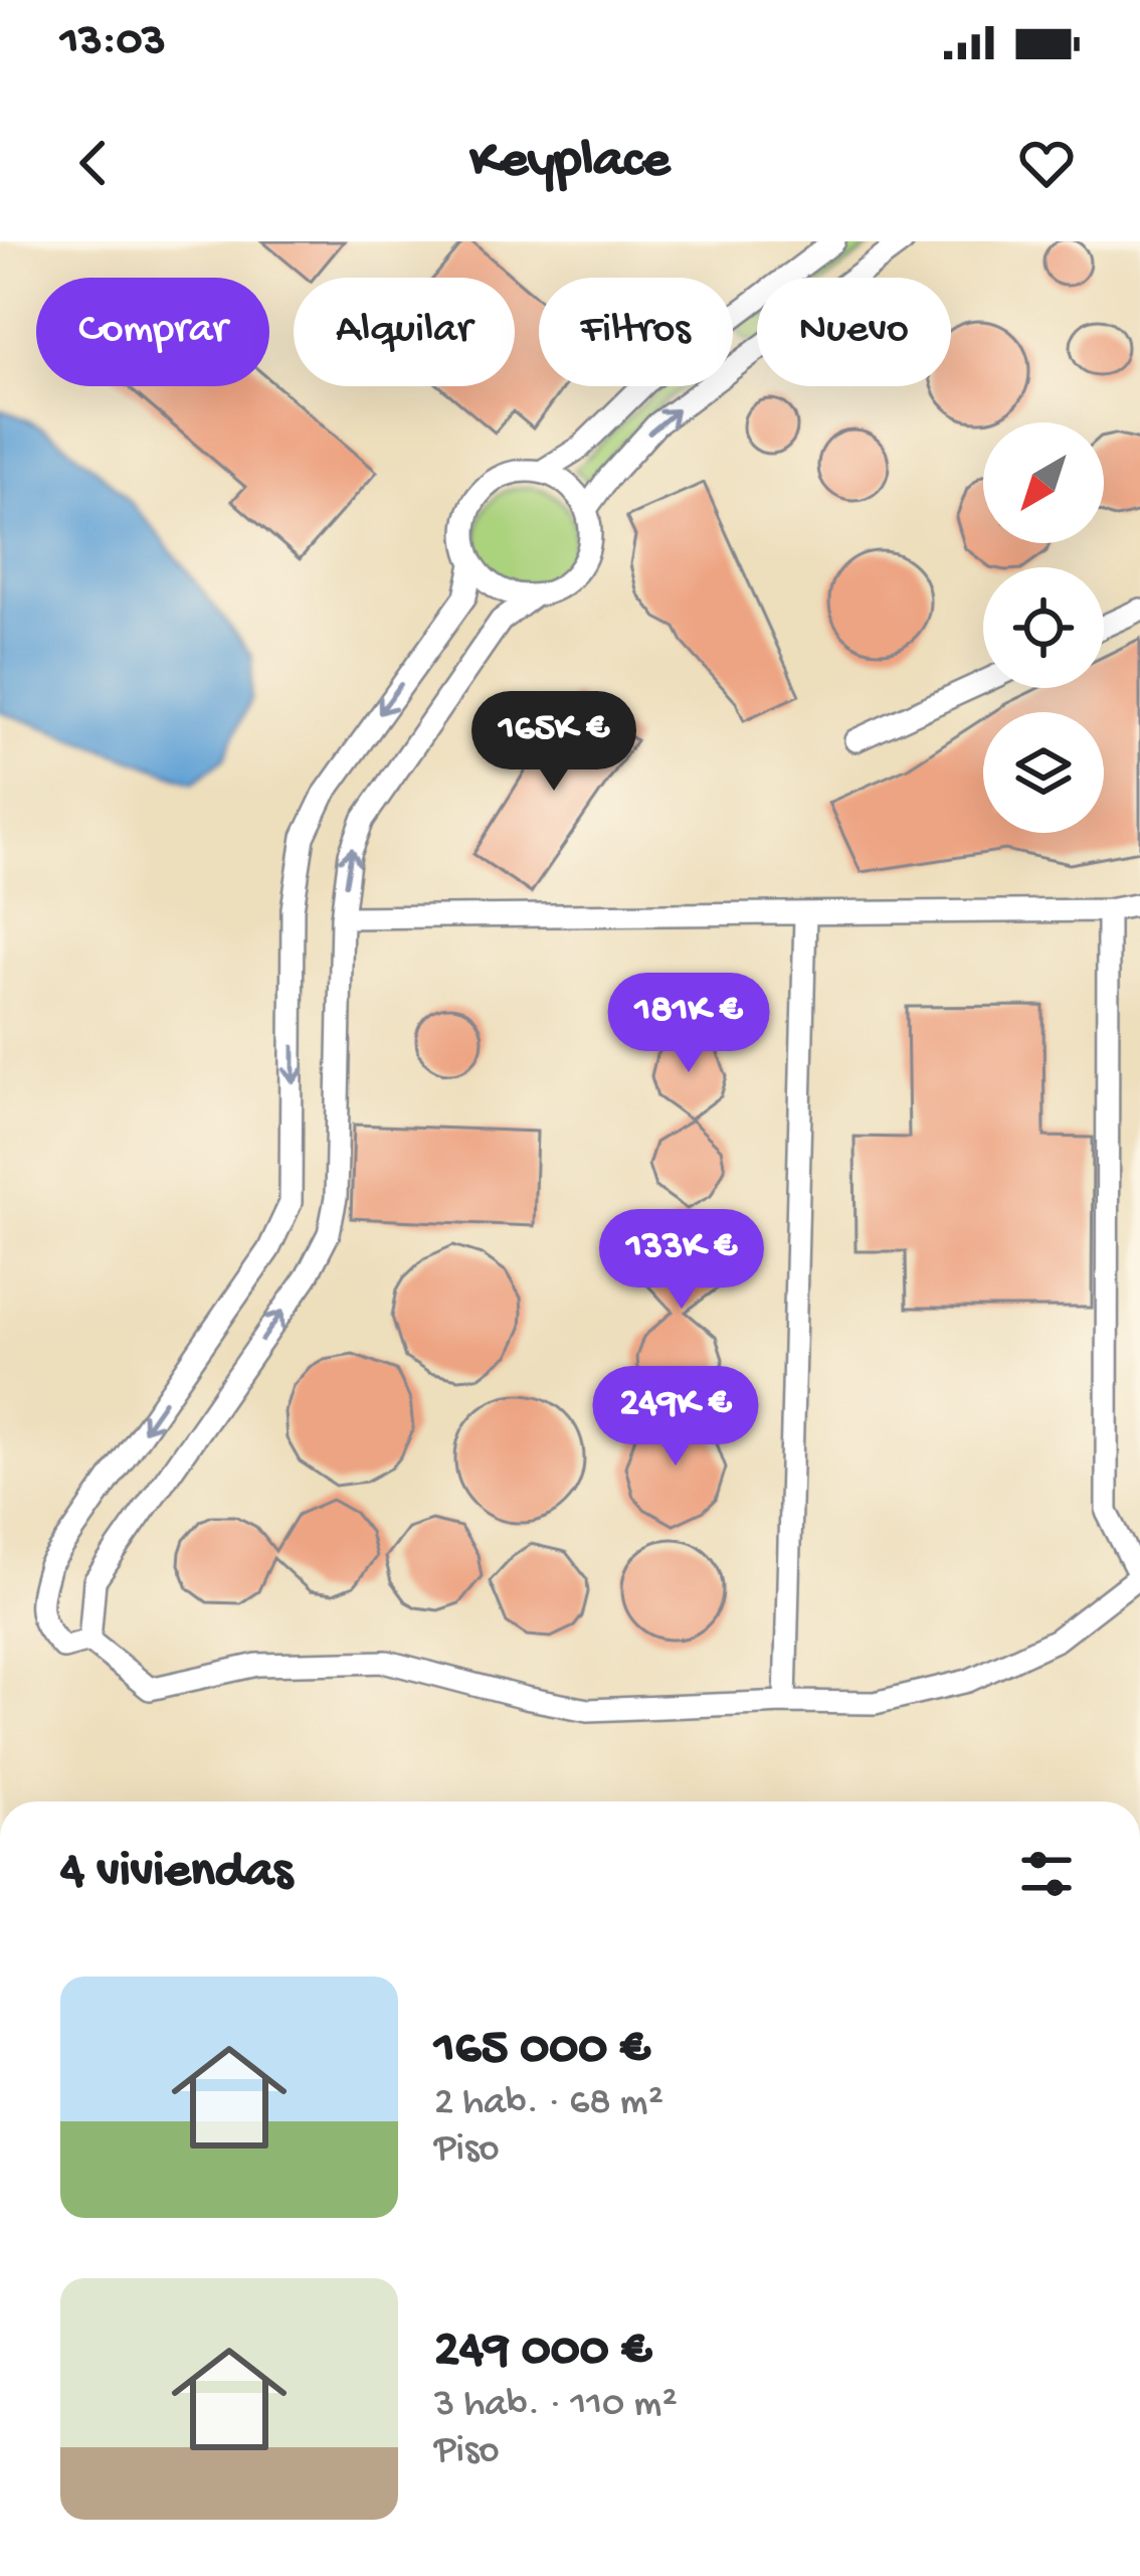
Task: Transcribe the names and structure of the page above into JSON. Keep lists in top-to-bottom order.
{
  "north": "bottom left",
  "page": {
    "status": "13:03",
    "header": "Keyplace",
    "chip": [
      "Comprar",
      "Alquilar",
      "Filtros",
      "Nuevo"
    ],
    "price": [
      "165K €",
      "181K €",
      "133K €",
      "249K €"
    ],
    "heading": "4 viviendas",
    "list": [
      {
        "name": "165 000 €",
        "note": "2 hab. · 68 m² · Piso"
      },
      {
        "name": "249 000 €",
        "note": "3 hab. · 110 m² · Piso"
      }
    ]
  }
}
